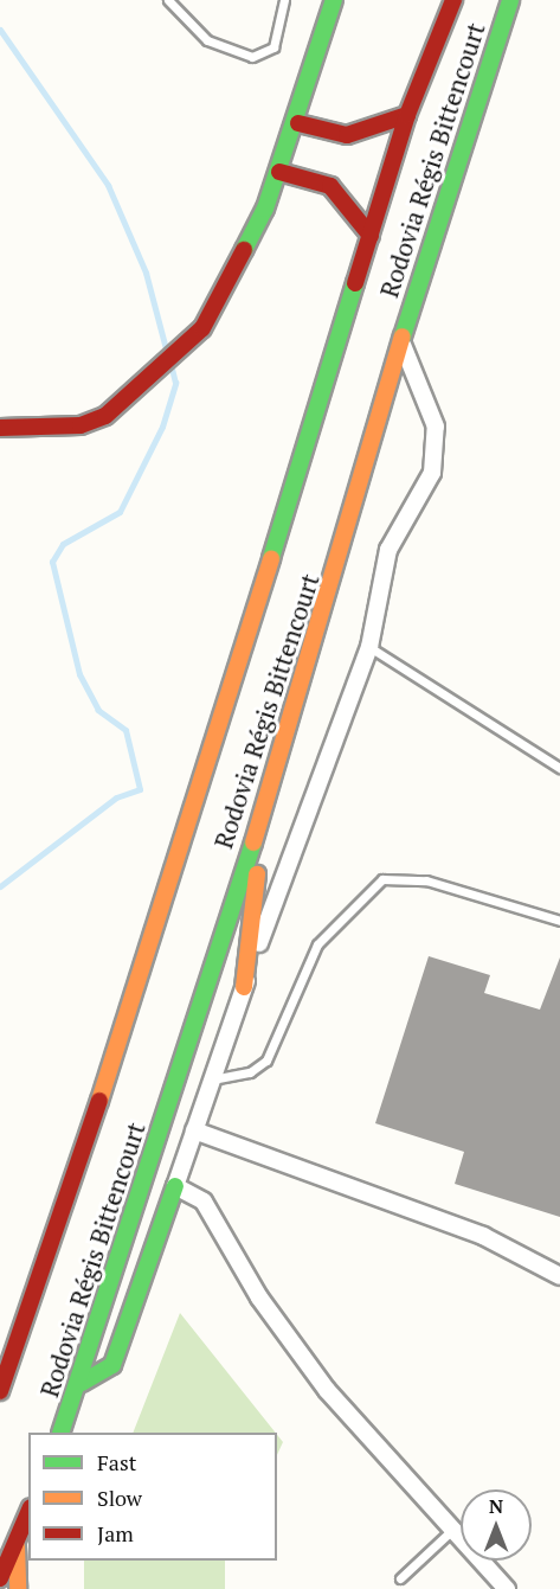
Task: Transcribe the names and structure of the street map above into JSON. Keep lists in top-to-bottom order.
{
  "streets": {
    "main road": ["Rodovia Régis Bittencourt"]
  },
  "legend": ["Fast", "Slow", "Jam"],
  "north": "top"
}
